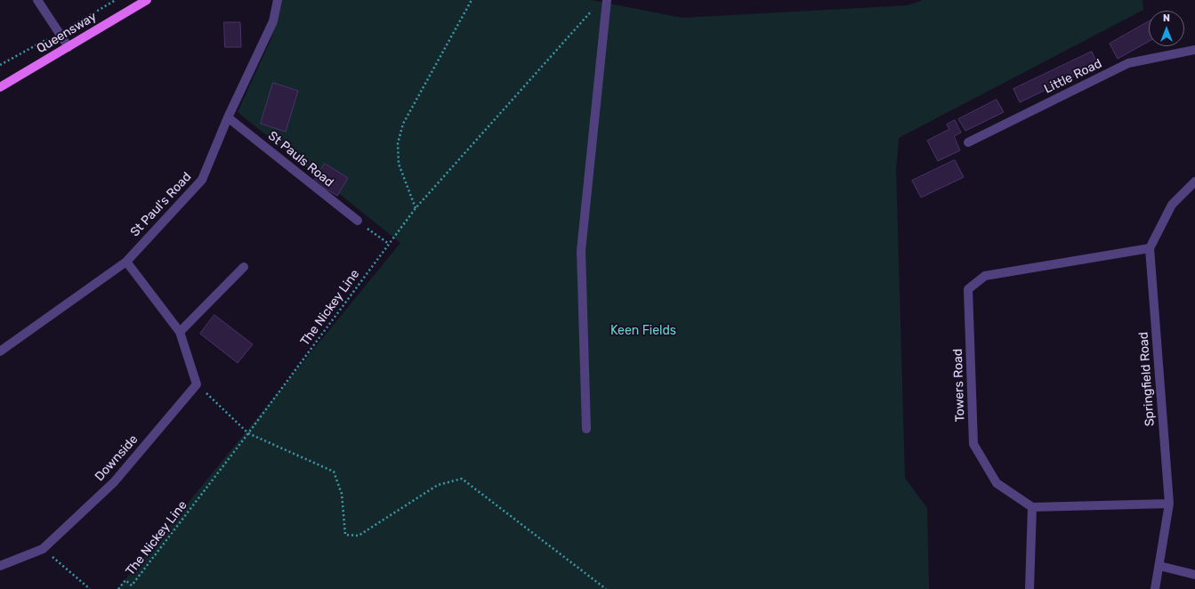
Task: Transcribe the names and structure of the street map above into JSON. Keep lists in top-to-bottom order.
{
  "streets": {
    "main road": ["Queensway"],
    "street": [
      "Little Road",
      "St Pauls Road",
      "St Paul's Road",
      "Springfield Road",
      "Towers Road",
      "Downside"
    ],
    "path": ["The Nickey Line"]
  },
  "crossings": [
    ["St Pauls Road", "St Paul's Road"],
    ["Springfield Road", "Towers Road"]
  ],
  "parks": ["Keen Fields"],
  "north": "top"
}
